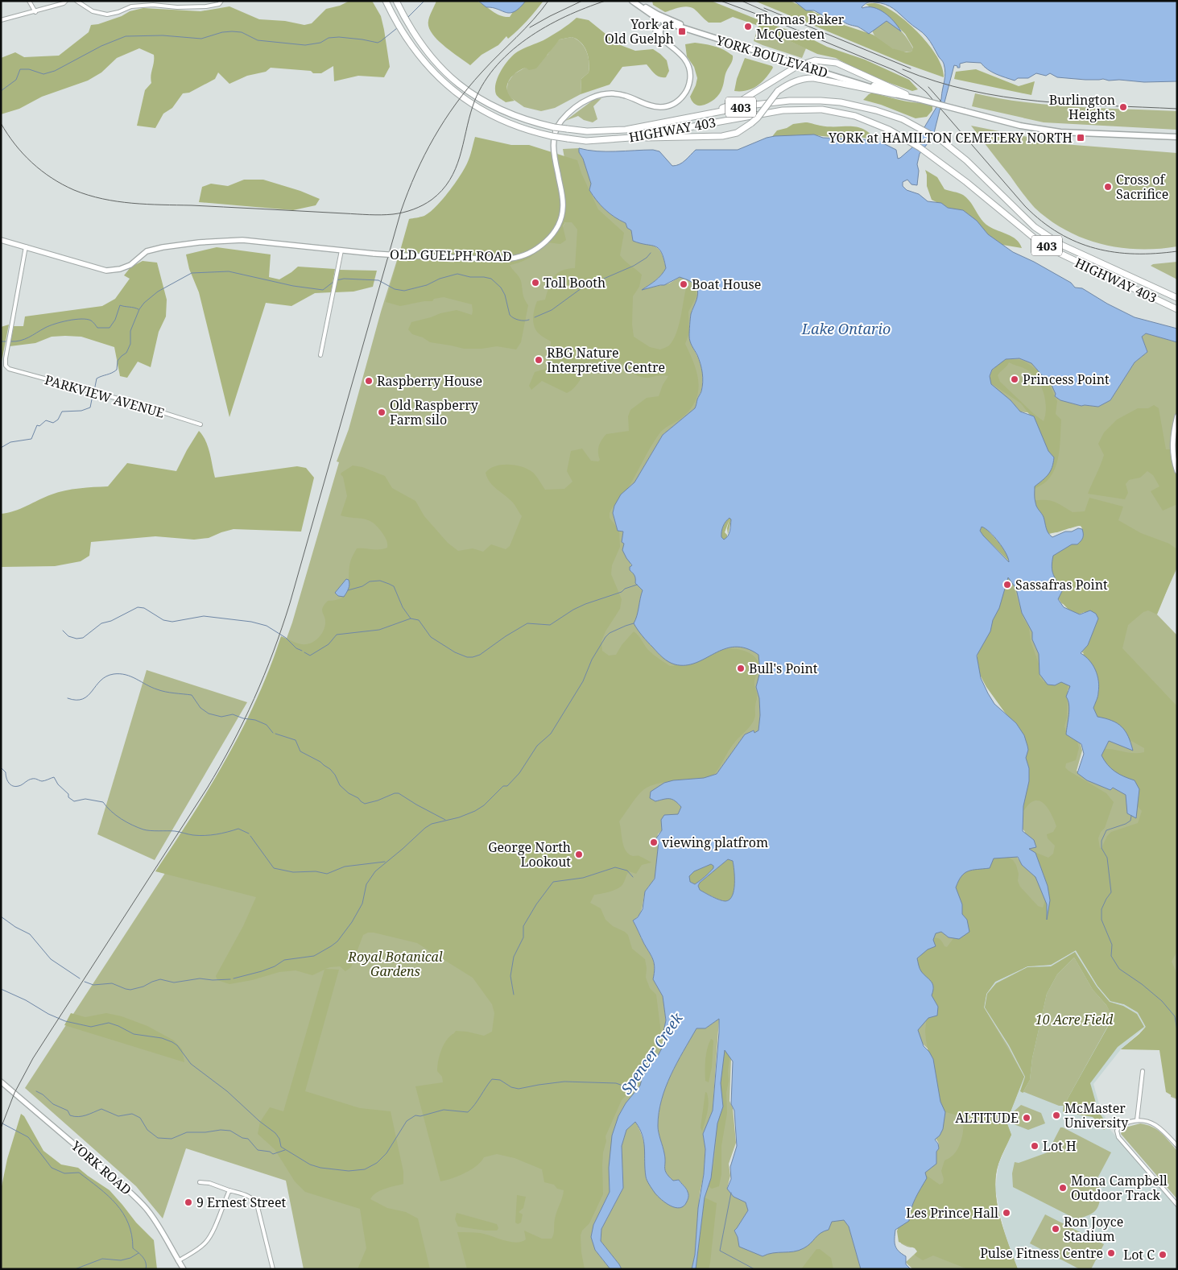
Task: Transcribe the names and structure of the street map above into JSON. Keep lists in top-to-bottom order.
{
  "streets": {
    "highway": ["403", "HIGHWAY 403"],
    "main road": ["YORK BOULEVARD"],
    "street": ["OLD GUELPH ROAD", "PARKVIEW AVENUE", "YORK ROAD"]
  },
  "crossings": [
    ["YORK BOULEVARD", "OLD GUELPH ROAD"],
    ["OLD GUELPH ROAD", "PARKVIEW AVENUE"]
  ],
  "water": ["Lake Ontario", "Spencer Creek"],
  "parks": ["Royal Botanical Gardens", "10 Acre Field"],
  "places": {
    "other": [
      "Thomas Baker McQuesten",
      "Burlington Heights",
      "Cross of Sacrifice",
      "Toll Booth",
      "Boat House",
      "RBG Nature Interpretive Centre",
      "Princess Point",
      "Raspberry House",
      "Old Raspberry Farm silo",
      "Sassafras Point",
      "Bull's Point",
      "viewing platfrom",
      "George North Lookout",
      "McMaster University",
      "ALTITUDE",
      "Lot H",
      "Mona Campbell Outdoor Track",
      "9 Ernest Street",
      "Les Prince Hall",
      "Ron Joyce Stadium",
      "Pulse Fitness Centre",
      "Lot C"
    ],
    "transit": ["York at Old Guelph", "YORK at HAMILTON CEMETERY NORTH"]
  }
}
